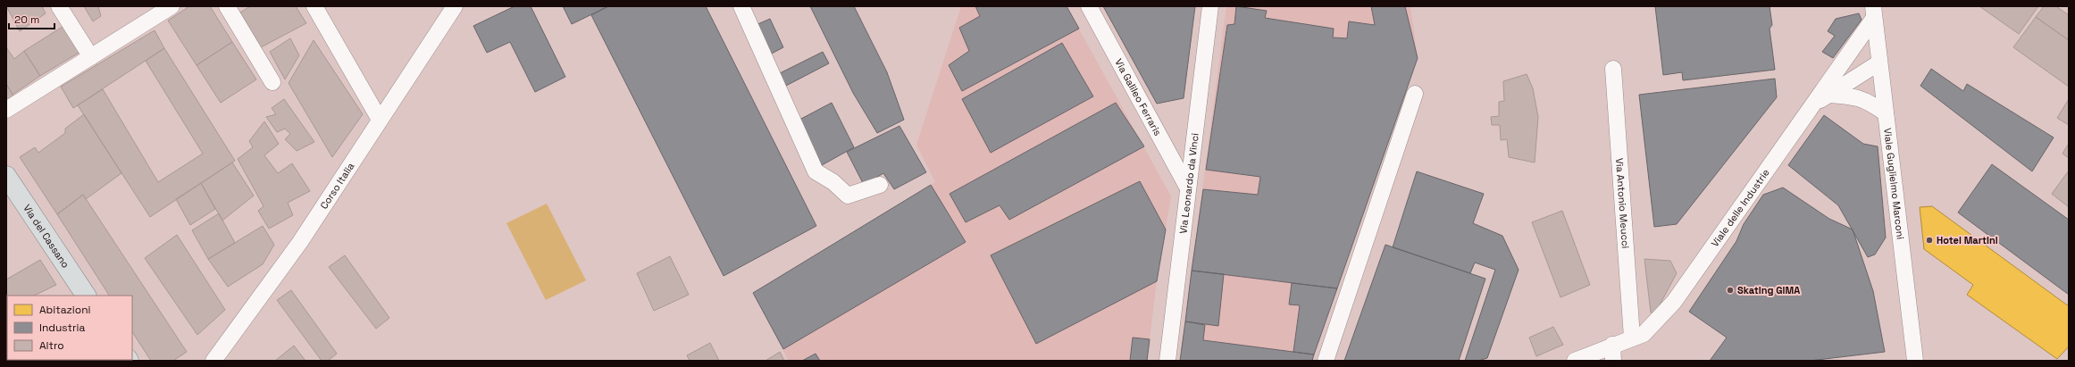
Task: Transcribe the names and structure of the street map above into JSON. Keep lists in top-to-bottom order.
{
  "streets": {
    "main road": ["Via del Cassano"],
    "street": [
      "Via Galileo Ferraris",
      "Via Leonardo da Vinci",
      "Viale Guglielmo Marconi",
      "Corso Italia",
      "Via Antonio Meucci",
      "Viale delle Industrie"
    ]
  },
  "crossings": [
    ["Via Galileo Ferraris", "Via Leonardo da Vinci"],
    ["Viale Guglielmo Marconi", "Viale delle Industrie"],
    ["Via Antonio Meucci", "Viale delle Industrie"]
  ],
  "places": ["Hotel Martini", "Skating GIMA"],
  "legend": ["Abitazioni", "Industria", "Altro"],
  "scale_bar": "20 m"
}
